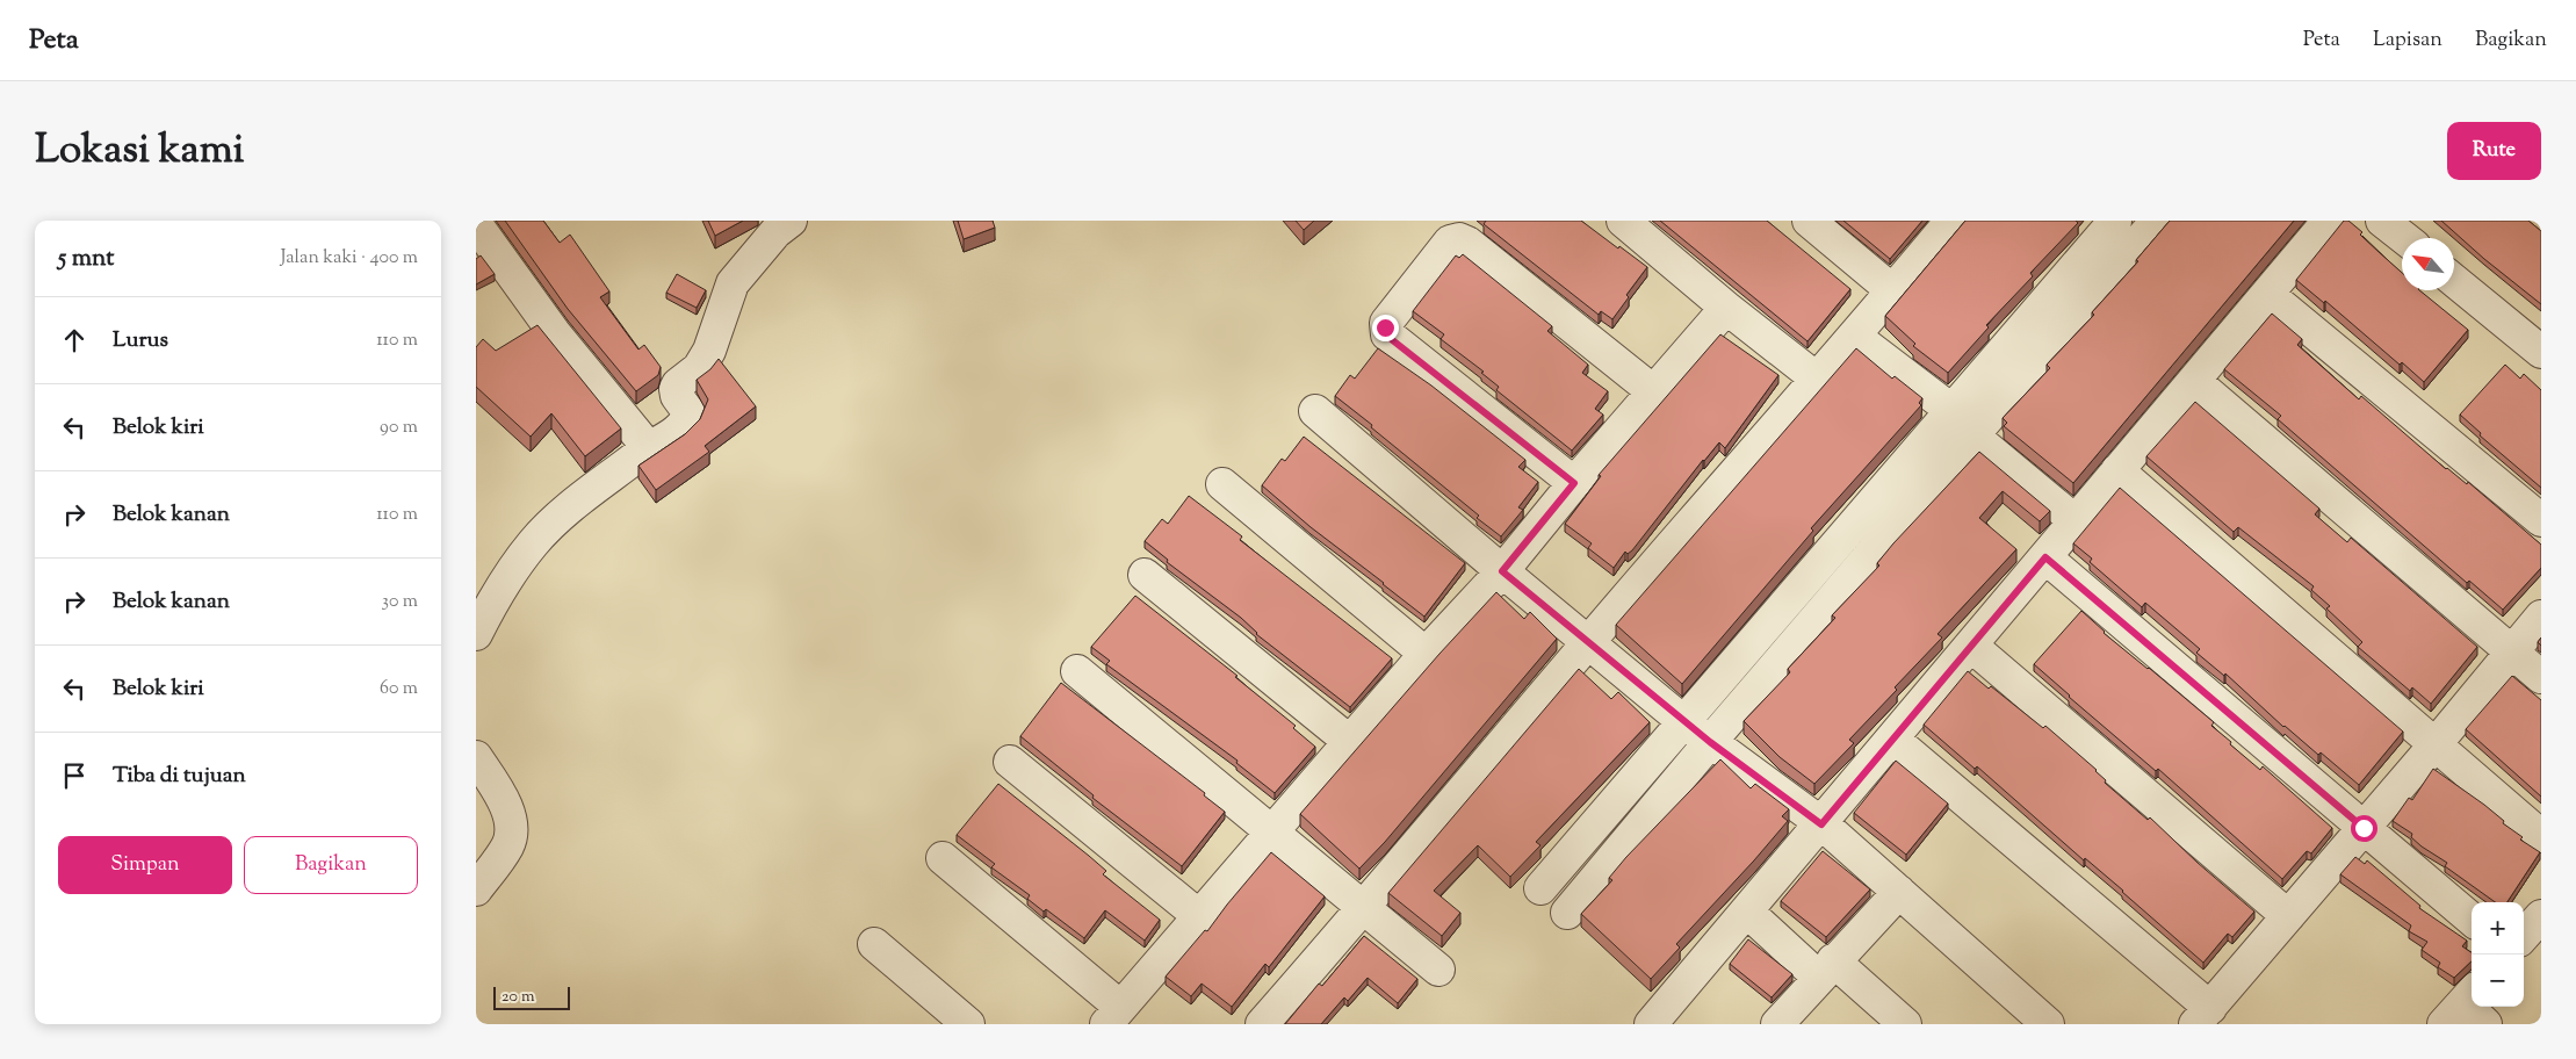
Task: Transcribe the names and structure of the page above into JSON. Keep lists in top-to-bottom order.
{
  "scale_bar": "20 m",
  "north": "top left",
  "page": {
    "header": "Peta",
    "nav": ["Peta", "Lapisan", "Bagikan"],
    "title": "Lokasi kami",
    "buttons": [
      "Rute",
      ["Simpan", "Bagikan"]
    ],
    "heading": ["5 mnt", "Jalan kaki · 400 m"],
    "list": [
      ["Lurus", "110 m"],
      ["Belok kiri", "90 m"],
      ["Belok kanan", "110 m"],
      ["Belok kanan", "30 m"],
      ["Belok kiri", "60 m"],
      "Tiba di tujuan"
    ],
    "map_buttons": ["+", "−"],
    "scale": "20 m"
  }
}
